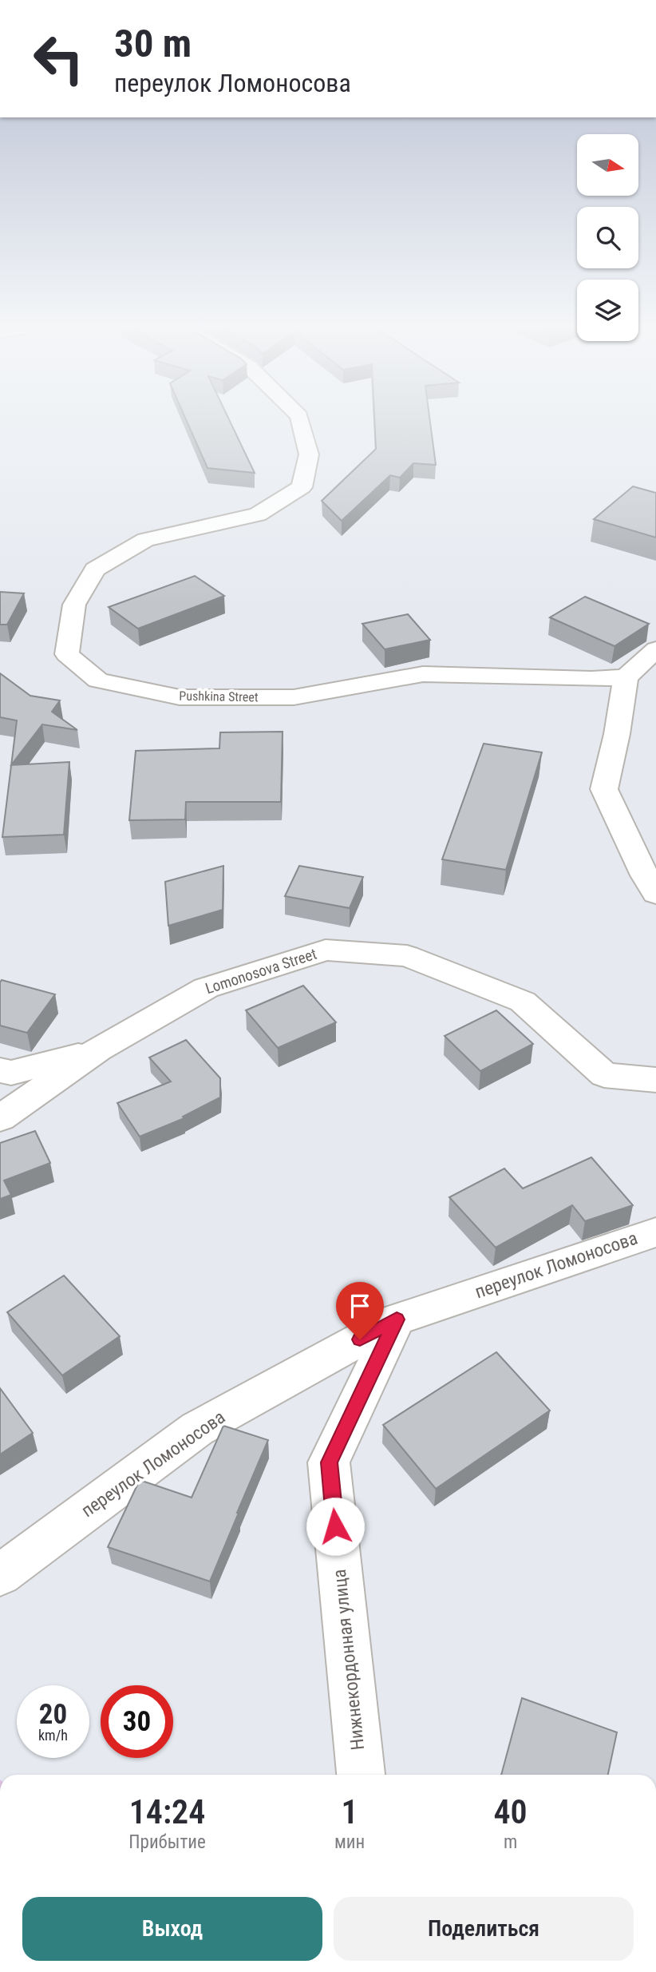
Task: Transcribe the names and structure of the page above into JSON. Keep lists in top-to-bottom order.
{
  "streets": {
    "street": [
      "Pushkina Street",
      "Lomonosova Street",
      "переулок Ломоносова",
      "Нижнекордонная улица"
    ]
  },
  "crossings": [
    ["переулок Ломоносова", "Нижнекордонная улица"]
  ],
  "north": "right",
  "page": {
    "turn": ["30 m", "переулок Ломоносова"],
    "speed": "20 km/h",
    "limit": "30",
    "eta": [
      "14:24",
      "Прибытие",
      "1",
      "мин",
      "40",
      "m"
    ],
    "buttons": ["Выход", "Поделиться"]
  }
}
